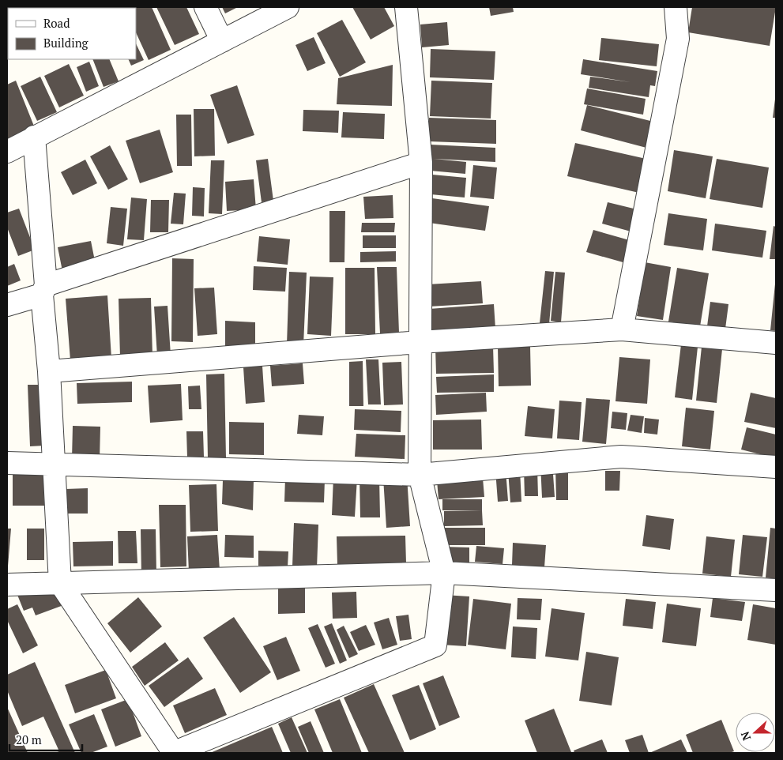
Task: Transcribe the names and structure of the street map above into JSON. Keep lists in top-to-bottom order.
{
  "legend": ["Road", "Building"],
  "scale_bar": "20 m",
  "north": "left"
}
